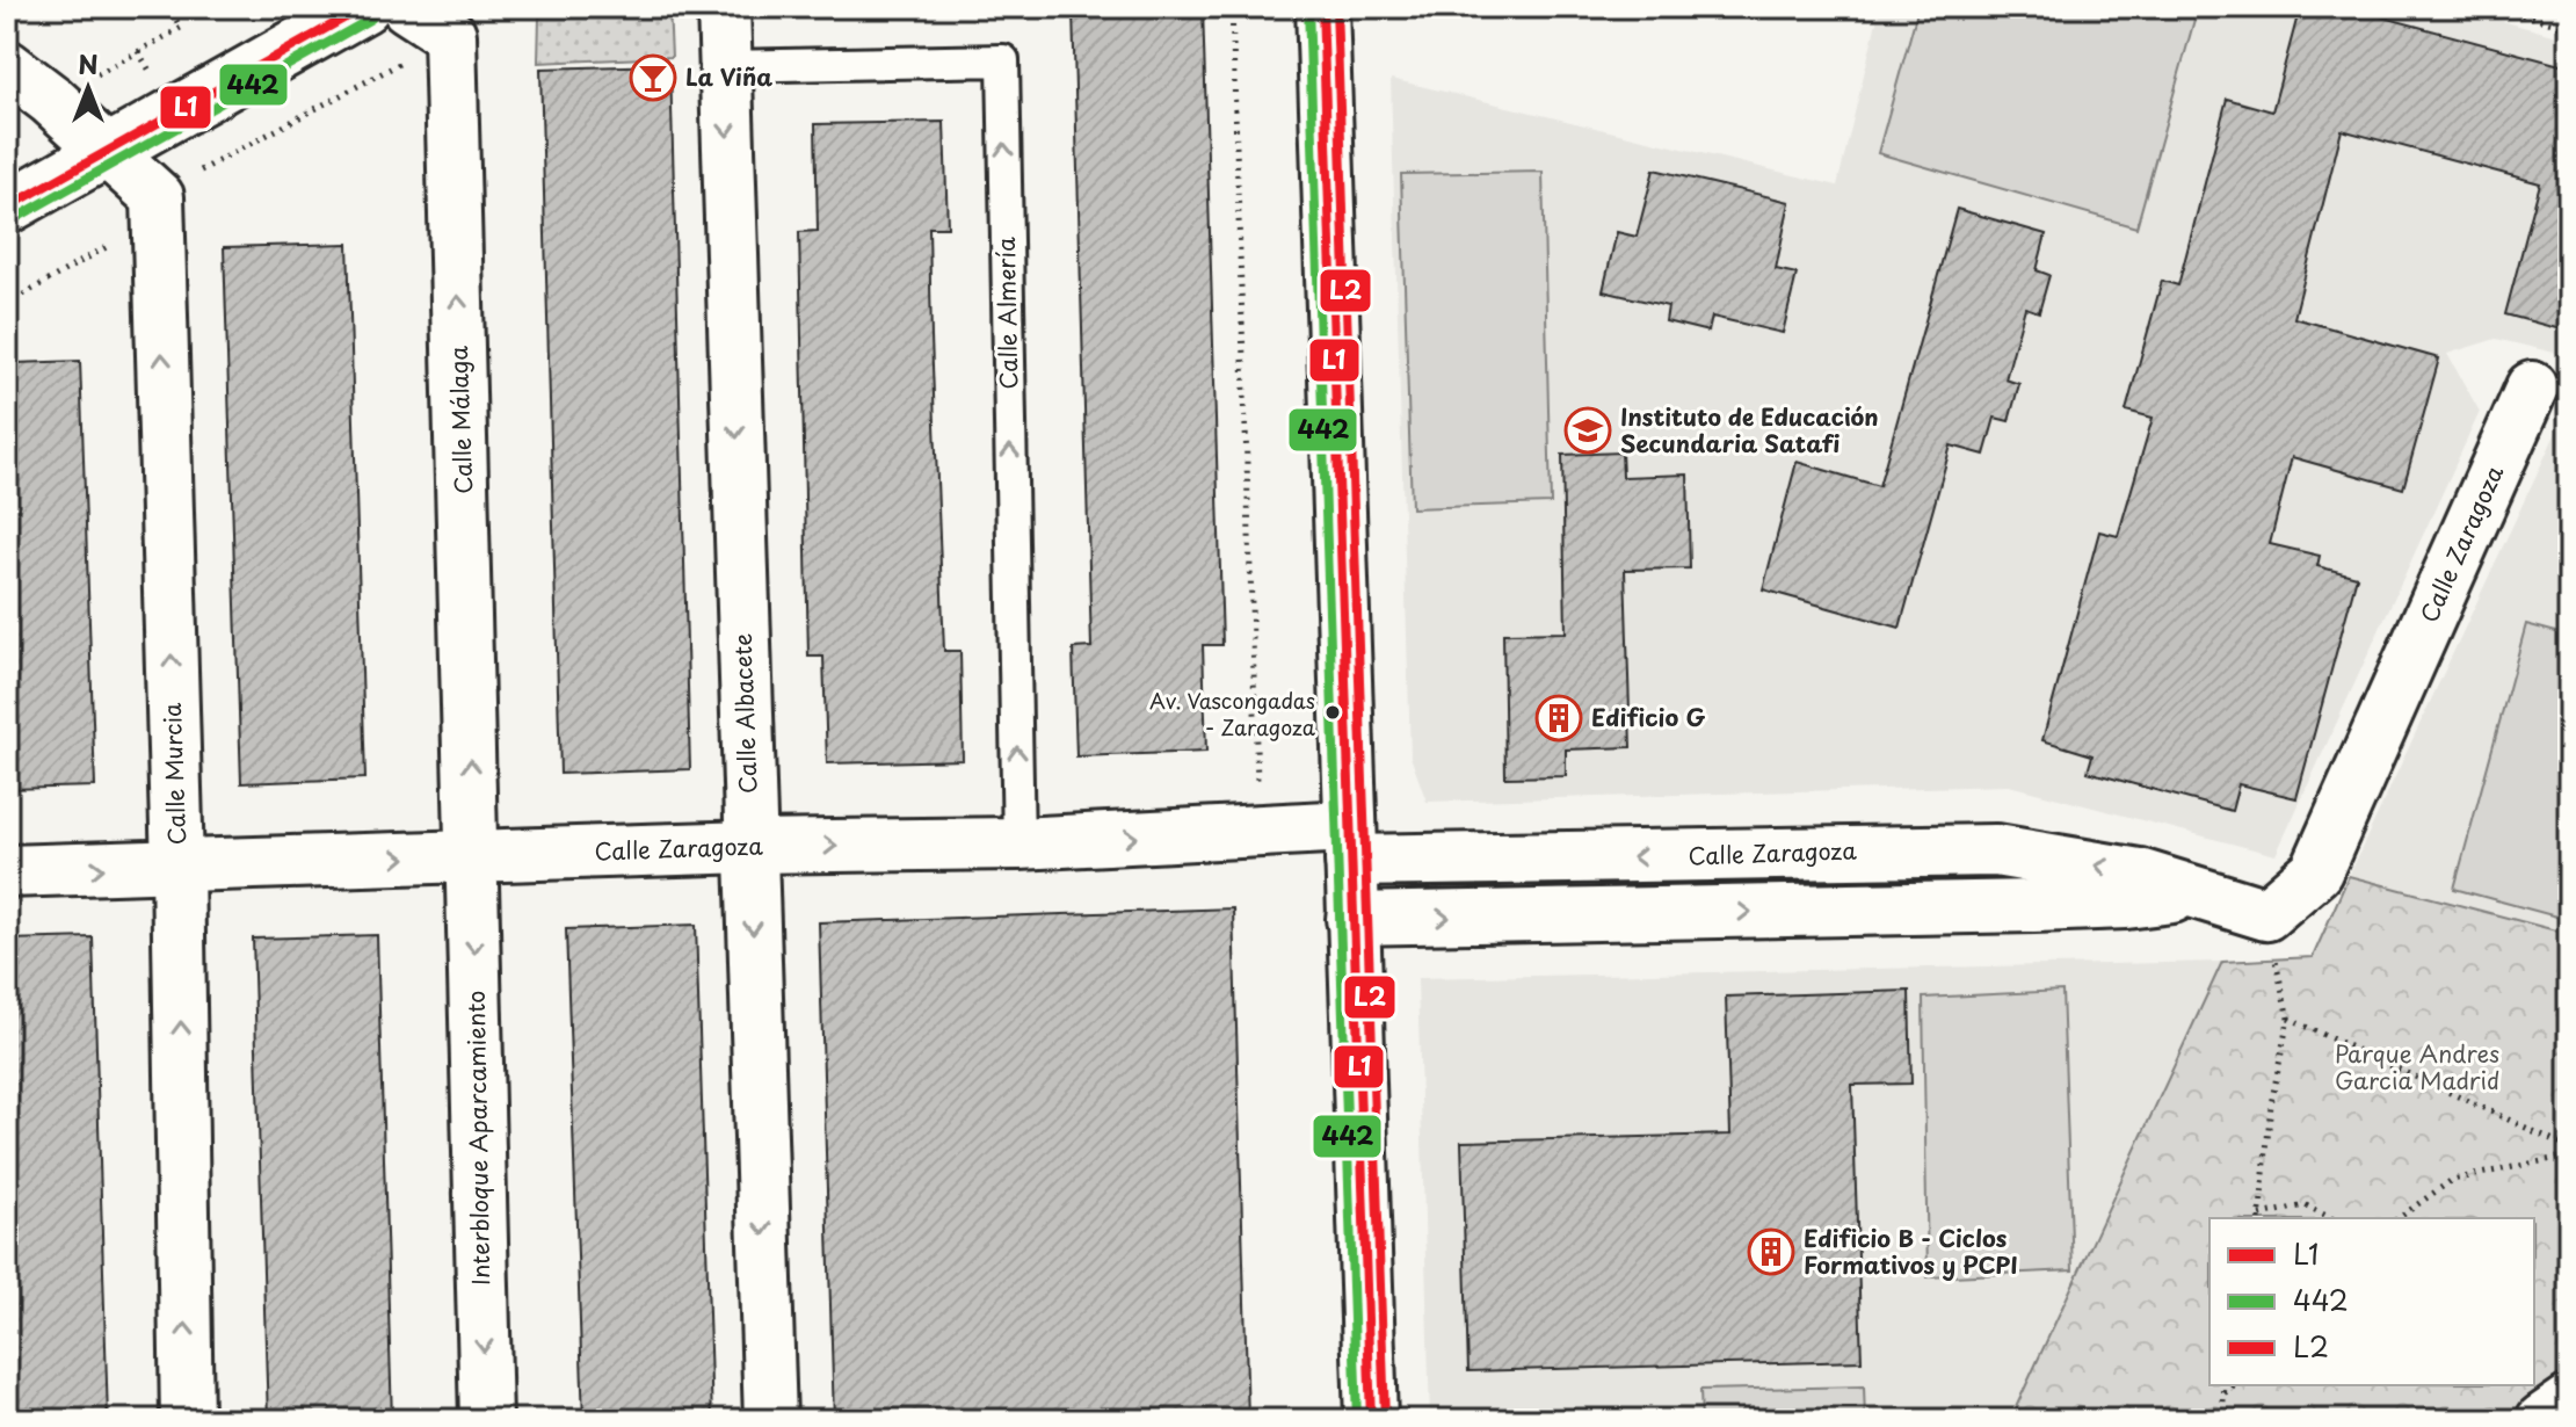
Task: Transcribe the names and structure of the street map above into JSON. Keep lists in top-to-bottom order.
{
  "streets": {
    "street": [
      "Calle Málaga",
      "Calle Zaragoza",
      "Calle Albacete",
      "Calle Murcia",
      "Interbloque Aparcamiento"
    ],
    "lane": ["Calle Almería"]
  },
  "crossings": [
    ["Calle Almería", "Calle Zaragoza"],
    ["Calle Almería", "Calle Albacete"],
    ["Calle Málaga", "Calle Zaragoza"],
    ["Calle Málaga", "Interbloque Aparcamiento"],
    ["Calle Zaragoza", "Calle Albacete"],
    ["Calle Zaragoza", "Calle Murcia"],
    ["Calle Zaragoza", "Interbloque Aparcamiento"]
  ],
  "one_way": [
    "Calle Málaga",
    "Calle Albacete",
    "Calle Murcia",
    "Interbloque Aparcamiento"
  ],
  "parks": ["Parque Andres Garcia Madrid"],
  "places": {
    "bar": ["La Viña"],
    "school or university": ["Instituto de Educación Secundaria Satafi"],
    "other": ["Av. Vascongadas - Zaragoza"],
    "building": ["Edificio G", "Edificio B - Ciclos Formativos y PCPI"]
  },
  "lines": ["transit line L1", "transit line 442", "transit line L2"],
  "legend": ["L1", "442", "L2"],
  "north": "top"
}
